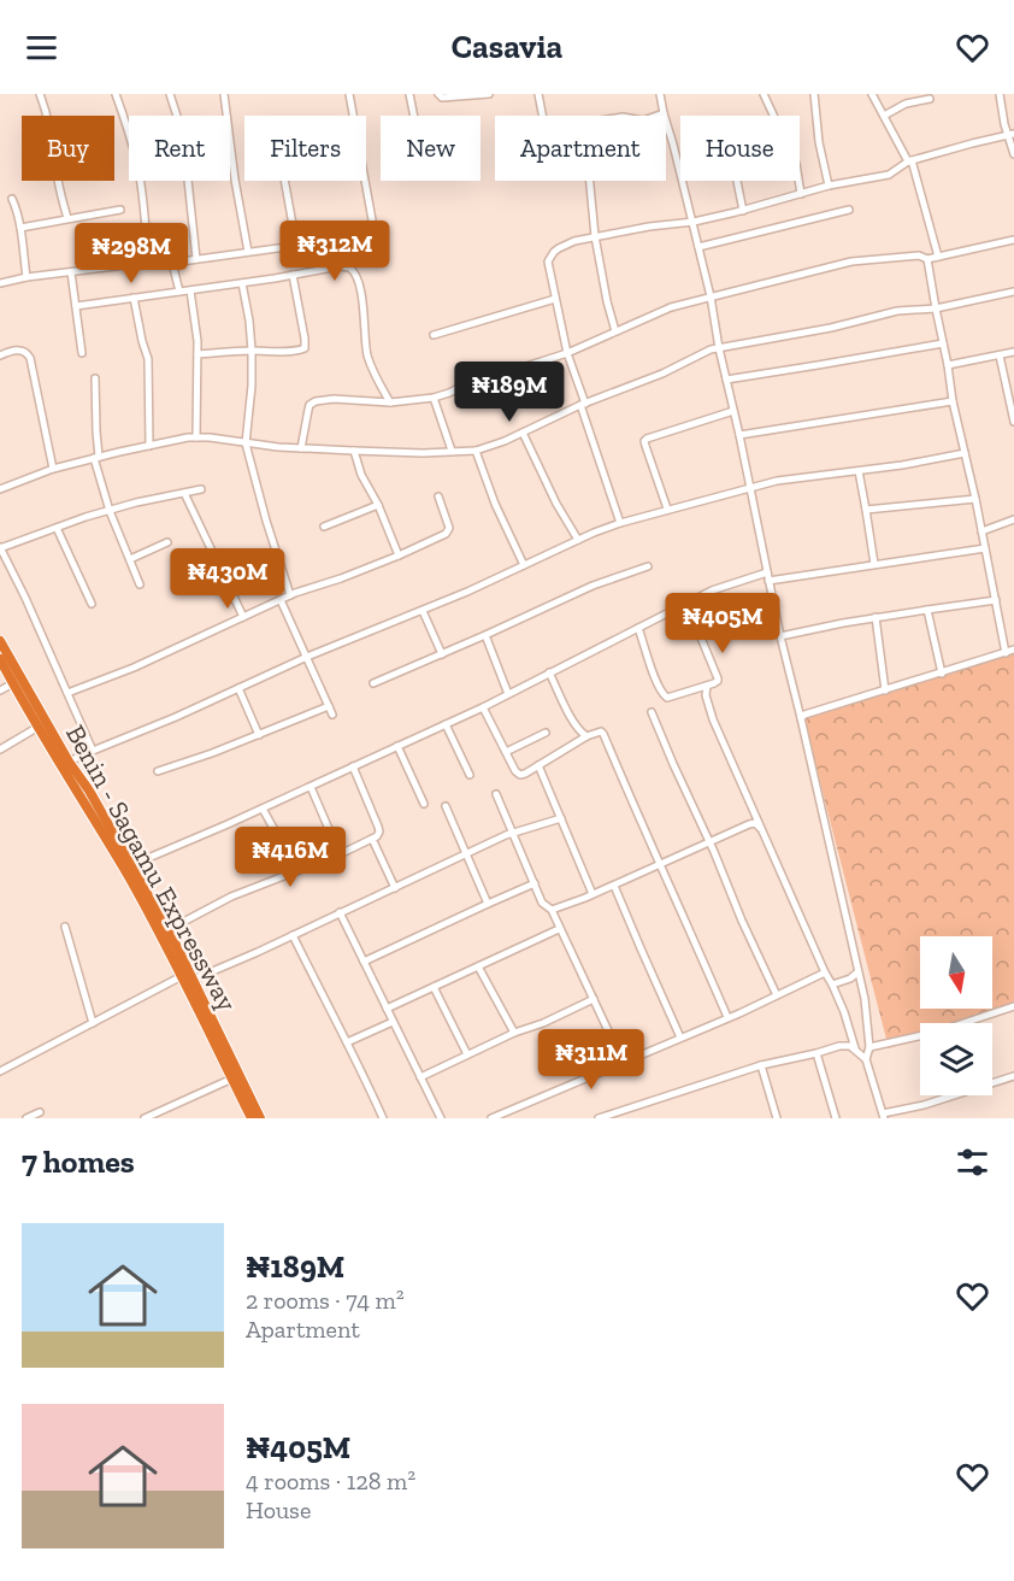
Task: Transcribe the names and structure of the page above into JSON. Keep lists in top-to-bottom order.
{
  "streets": {
    "highway": ["Benin - Sagamu Expressway"]
  },
  "north": "bottom",
  "page": {
    "header": "Casavia",
    "chip": [
      "Buy",
      "Rent",
      "Filters",
      "New",
      "Apartment",
      "House"
    ],
    "price": [
      "₦312M",
      "₦298M",
      "₦189M",
      "₦430M",
      "₦405M",
      "₦416M",
      "₦311M"
    ],
    "heading": "7 homes",
    "list": [
      {
        "name": "₦189M",
        "note": "2 rooms · 74 m² · Apartment"
      },
      {
        "name": "₦405M",
        "note": "4 rooms · 128 m² · House"
      }
    ]
  }
}
